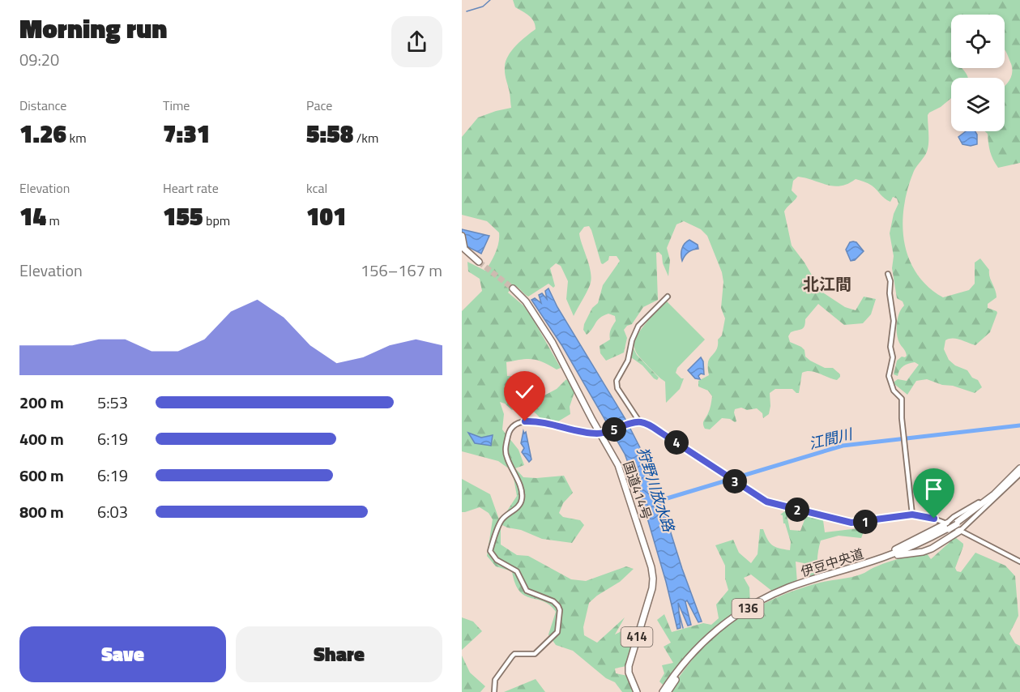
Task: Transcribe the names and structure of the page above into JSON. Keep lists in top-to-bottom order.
{
  "streets": {
    "highway": [
      "国道414号",
      "伊豆中央道",
      "136",
      "414"
    ]
  },
  "districts": ["北江間"],
  "water": ["江間川", "狩野川放水路"],
  "page": {
    "heading": ["Morning run", "09:20"],
    "stats": [
      ["Distance", "1.26 km"],
      ["Time", "7:31"],
      ["Pace", "5:58 /km"],
      ["Elevation", "14 m"],
      ["Heart rate", "155 bpm"],
      ["kcal", "101"]
    ],
    "chart": ["Elevation", "156–167 m"],
    "list": [
      {
        "name": "200 m",
        "note": "5:53"
      },
      {
        "name": "400 m",
        "note": "6:19"
      },
      {
        "name": "600 m",
        "note": "6:19"
      },
      {
        "name": "800 m",
        "note": "6:03"
      }
    ],
    "pins": [
      "5",
      "4",
      "3",
      "2",
      "1"
    ],
    "buttons": ["Save", "Share"]
  }
}
